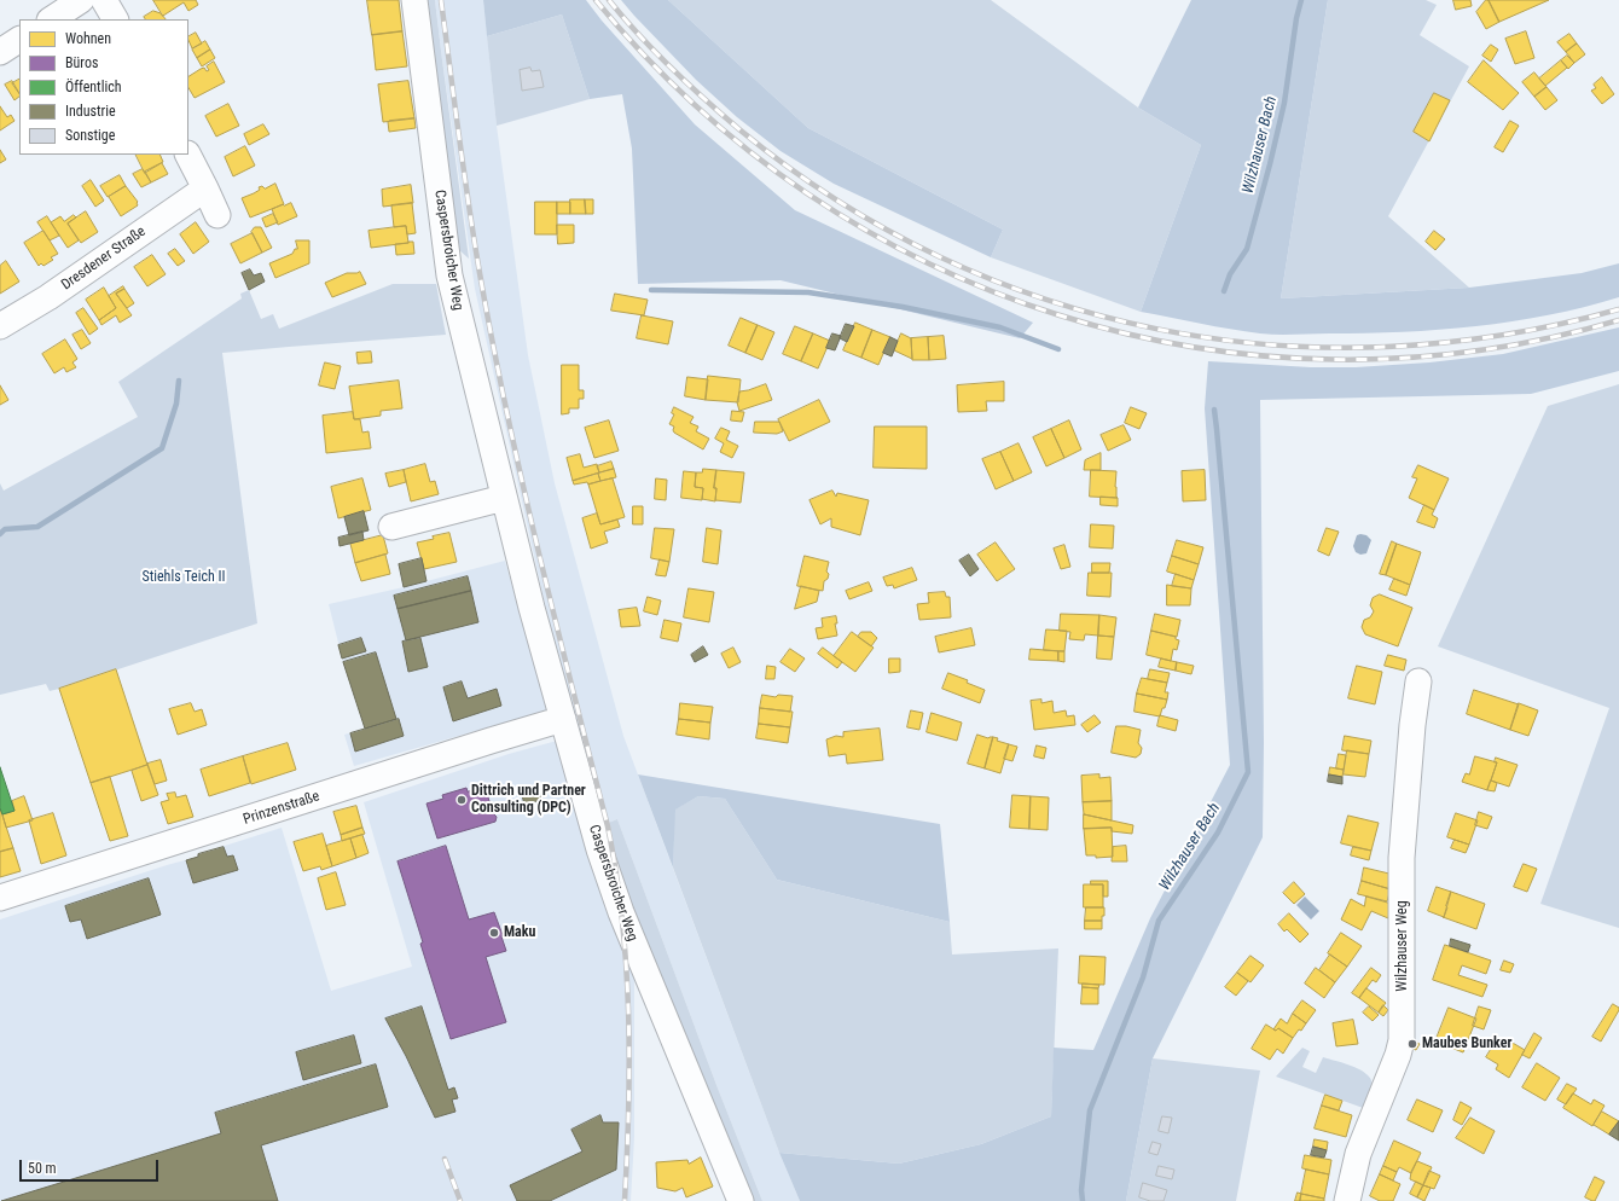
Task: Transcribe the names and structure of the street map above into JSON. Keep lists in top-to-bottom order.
{
  "streets": {
    "street": [
      "Caspersbroicher Weg",
      "Dresdener Straße",
      "Prinzenstraße",
      "Wilzhauser Weg"
    ]
  },
  "crossings": [
    ["Caspersbroicher Weg", "Prinzenstraße"]
  ],
  "water": ["Wilzhauser Bach"],
  "parks": ["Stiehls Teich II"],
  "places": ["Dittrich und Partner Consulting (DPC)", "Maku", "Maubes Bunker"],
  "legend": [
    "Wohnen",
    "Büros",
    "Öffentlich",
    "Industrie",
    "Sonstige"
  ],
  "scale_bar": "50 m"
}
